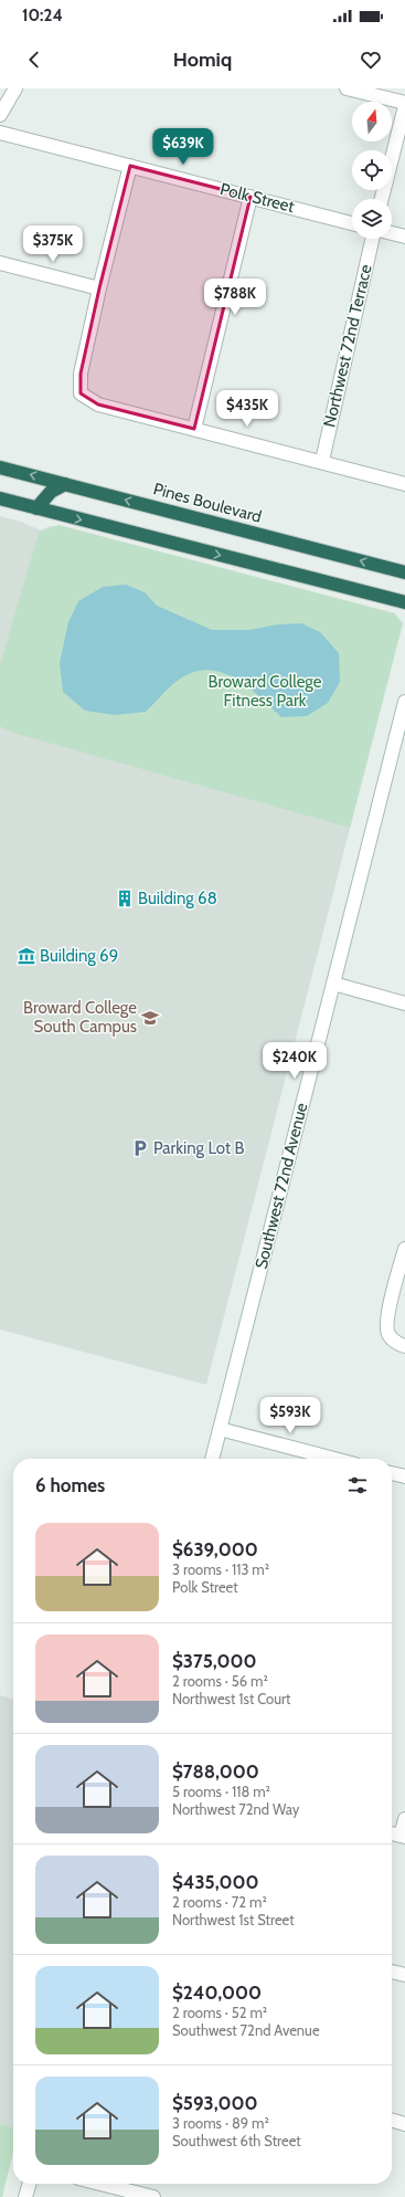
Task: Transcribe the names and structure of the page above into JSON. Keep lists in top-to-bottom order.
{
  "streets": {
    "highway": ["Pines Boulevard"],
    "street": ["Polk Street", "Northwest 72nd Terrace", "Southwest 72nd Avenue"]
  },
  "parks": ["Broward College Fitness Park"],
  "places": {
    "building": ["Building 68"],
    "museum": ["Building 69"],
    "school or university": ["Broward College South Campus"],
    "parking": ["Parking Lot B"]
  },
  "north": "top",
  "page": {
    "status": "10:24",
    "header": "Homiq",
    "price": [
      "$639K",
      "$375K",
      "$788K",
      "$435K",
      "$240K",
      "$593K"
    ],
    "heading": "6 homes",
    "list": [
      {
        "name": "$639,000",
        "note": "3 rooms · 113 m² · Polk Street"
      },
      {
        "name": "$375,000",
        "note": "2 rooms · 56 m² · Northwest 1st Court"
      },
      {
        "name": "$788,000",
        "note": "5 rooms · 118 m² · Northwest 72nd Way"
      },
      {
        "name": "$435,000",
        "note": "2 rooms · 72 m² · Northwest 1st Street"
      },
      {
        "name": "$240,000",
        "note": "2 rooms · 52 m² · Southwest 72nd Avenue"
      },
      {
        "name": "$593,000",
        "note": "3 rooms · 89 m² · Southwest 6th Street"
      }
    ]
  }
}
